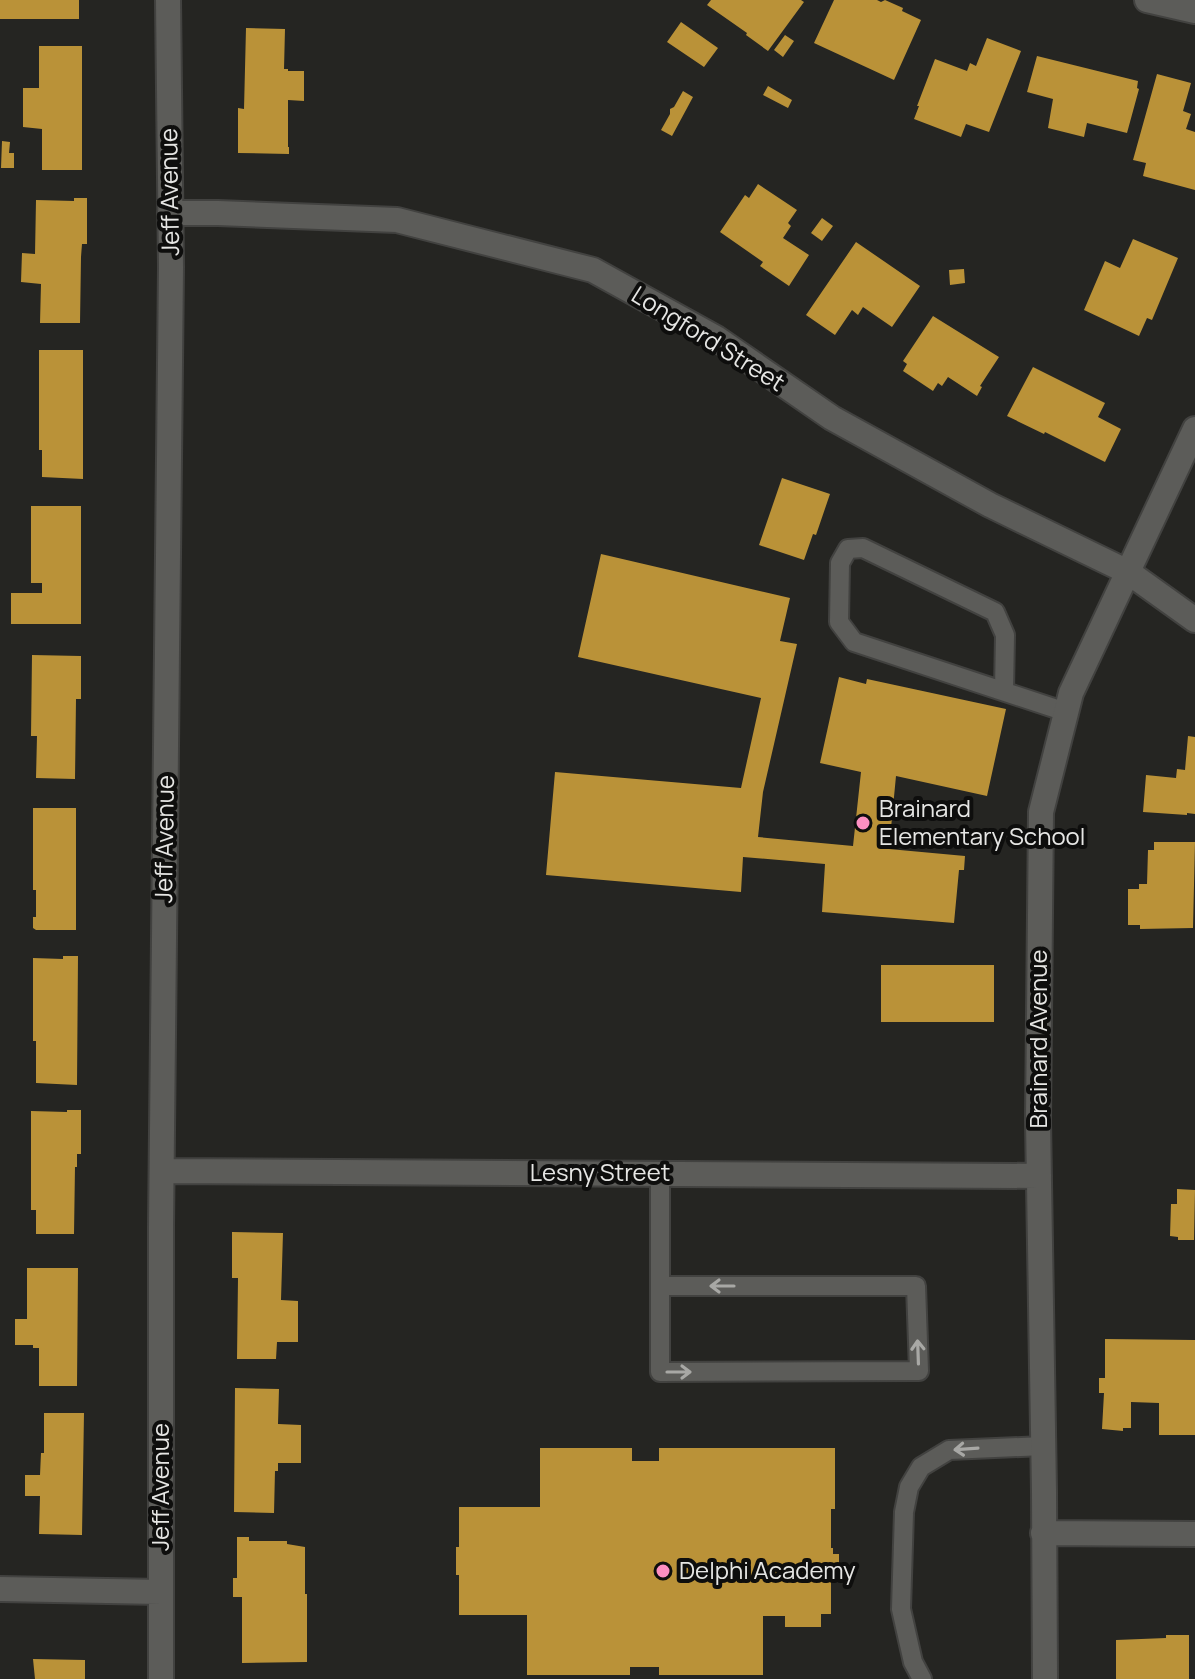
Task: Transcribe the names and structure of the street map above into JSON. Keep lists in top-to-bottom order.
{
  "streets": {
    "street": [
      "Jeff Avenue",
      "Longford Street",
      "Brainard Avenue",
      "Lesny Street"
    ]
  },
  "crossings": [
    ["Jeff Avenue", "Longford Street"],
    ["Jeff Avenue", "Lesny Street"],
    ["Longford Street", "Brainard Avenue"],
    ["Brainard Avenue", "Lesny Street"]
  ],
  "places": ["Brainard Elementary School", "Delphi Academy"]
}
